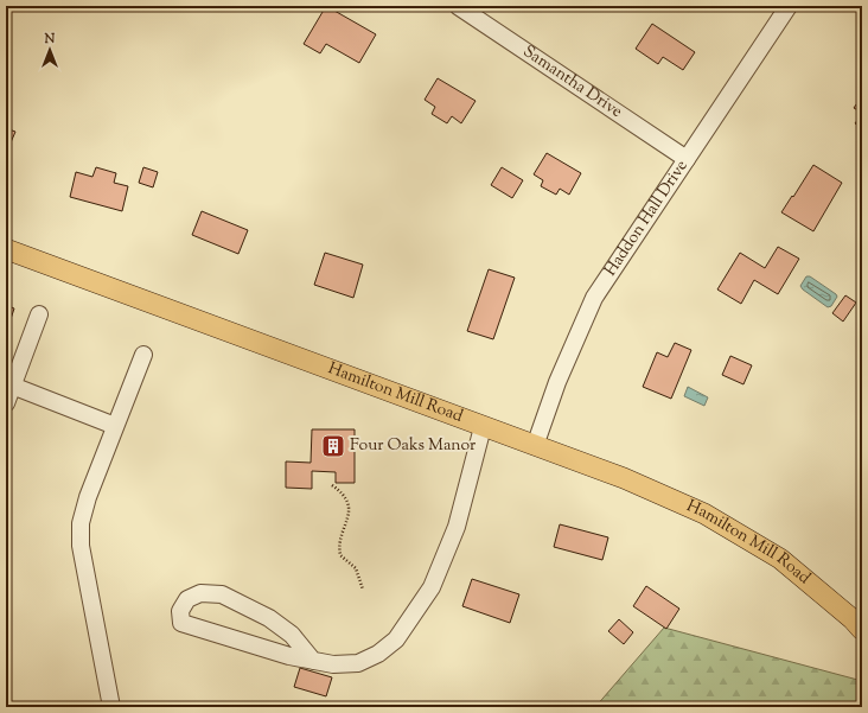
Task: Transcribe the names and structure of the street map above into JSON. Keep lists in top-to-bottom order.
{
  "streets": {
    "main road": ["Hamilton Mill Road"],
    "street": ["Samantha Drive", "Haddon Hall Drive"]
  },
  "crossings": [
    ["Samantha Drive", "Haddon Hall Drive"],
    ["Haddon Hall Drive", "Hamilton Mill Road"]
  ],
  "places": {
    "building": ["Four Oaks Manor"]
  },
  "north": "top"
}
